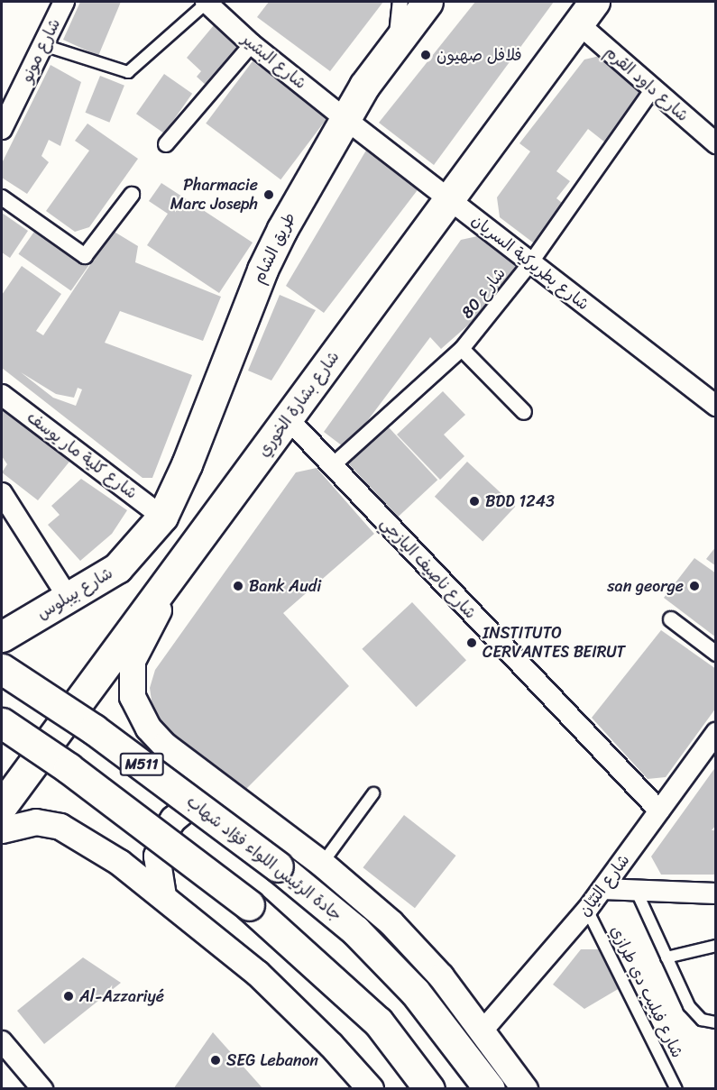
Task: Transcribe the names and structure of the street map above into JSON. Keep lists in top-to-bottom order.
{
  "streets": {
    "main road": [
      "طريق الشام",
      "شارع بشارة الخوري",
      "شارع بيبلوس",
      "M511",
      "جادة الرئيس اللواء فؤاد شهاب"
    ],
    "street": [
      "شارع مونو",
      "شارع البشير",
      "شارع داود القرم",
      "شارع بطريركية السريان",
      "شارع 80",
      "شارع كلية مار يوسف",
      "شارع ناصيف اليازجي",
      "شارع التيّان"
    ],
    "lane": ["شارع فيليب دي طرازي"]
  },
  "crossings": [
    ["شارع البشير", "طريق الشام"],
    ["شارع البشير", "شارع بطريركية السريان"],
    ["شارع داود القرم", "شارع 80"],
    ["شارع داود القرم", "شارع بشارة الخوري"],
    ["طريق الشام", "شارع بطريركية السريان"],
    ["طريق الشام", "شارع كلية مار يوسف"],
    ["طريق الشام", "شارع بيبلوس"],
    ["شارع بطريركية السريان", "شارع 80"],
    ["شارع بطريركية السريان", "شارع بشارة الخوري"],
    ["شارع 80", "شارع ناصيف اليازجي"],
    ["شارع بشارة الخوري", "شارع ناصيف اليازجي"],
    ["شارع كلية مار يوسف", "شارع بيبلوس"],
    ["شارع ناصيف اليازجي", "شارع التيّان"],
    ["شارع التيّان", "شارع فيليب دي طرازي"]
  ],
  "places": [
    "فلافل صهيون",
    "Pharmacie Marc Joseph",
    "BDD 1243",
    "Bank Audi",
    "san george",
    "INSTITUTO CERVANTES BEIRUT",
    "Al-Azzariyé",
    "SEG Lebanon"
  ]
}
